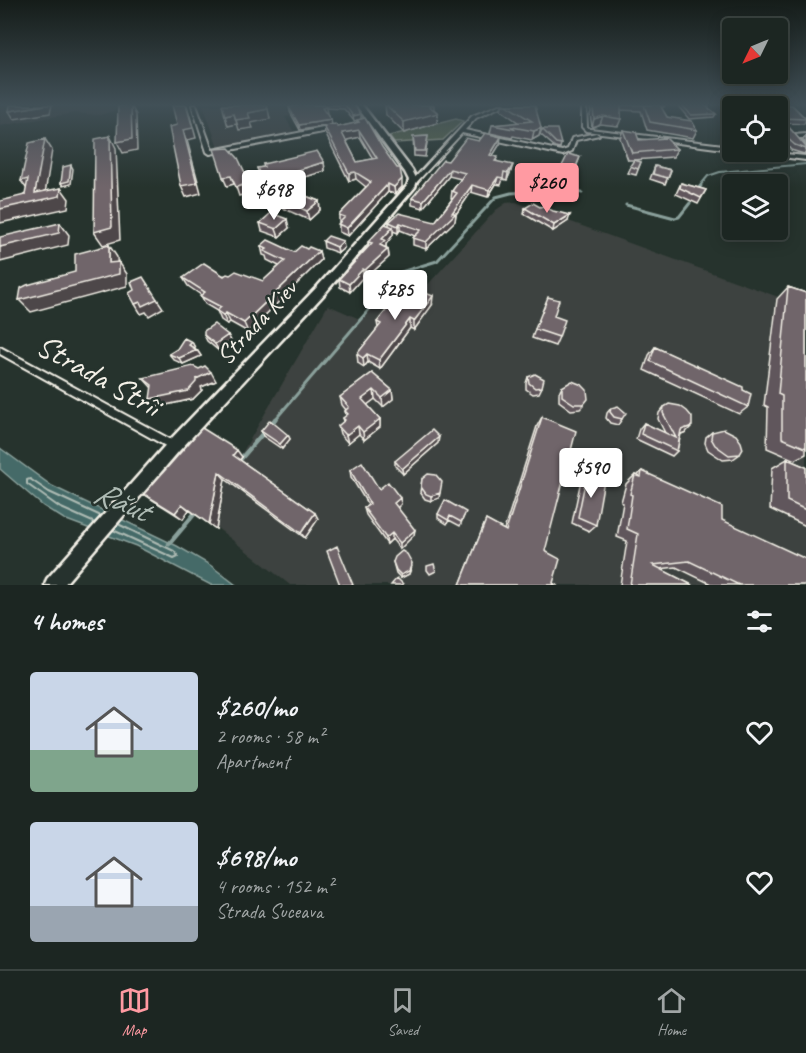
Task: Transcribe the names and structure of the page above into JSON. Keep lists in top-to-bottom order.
{
  "streets": {
    "main road": ["Strada Kiev"],
    "street": ["Strada Strîi"]
  },
  "crossings": [
    ["Strada Kiev", "Strada Strîi"]
  ],
  "water": ["Răut"],
  "north": "bottom left",
  "page": {
    "price": [
      "$260",
      "$698",
      "$285",
      "$590"
    ],
    "heading": "4 homes",
    "list": [
      {
        "name": "$260/mo",
        "note": "2 rooms · 58 m² · Apartment"
      },
      {
        "name": "$698/mo",
        "note": "4 rooms · 152 m² · Strada Suceava"
      }
    ],
    "tabs": ["Map", "Saved", "Home"]
  }
}
